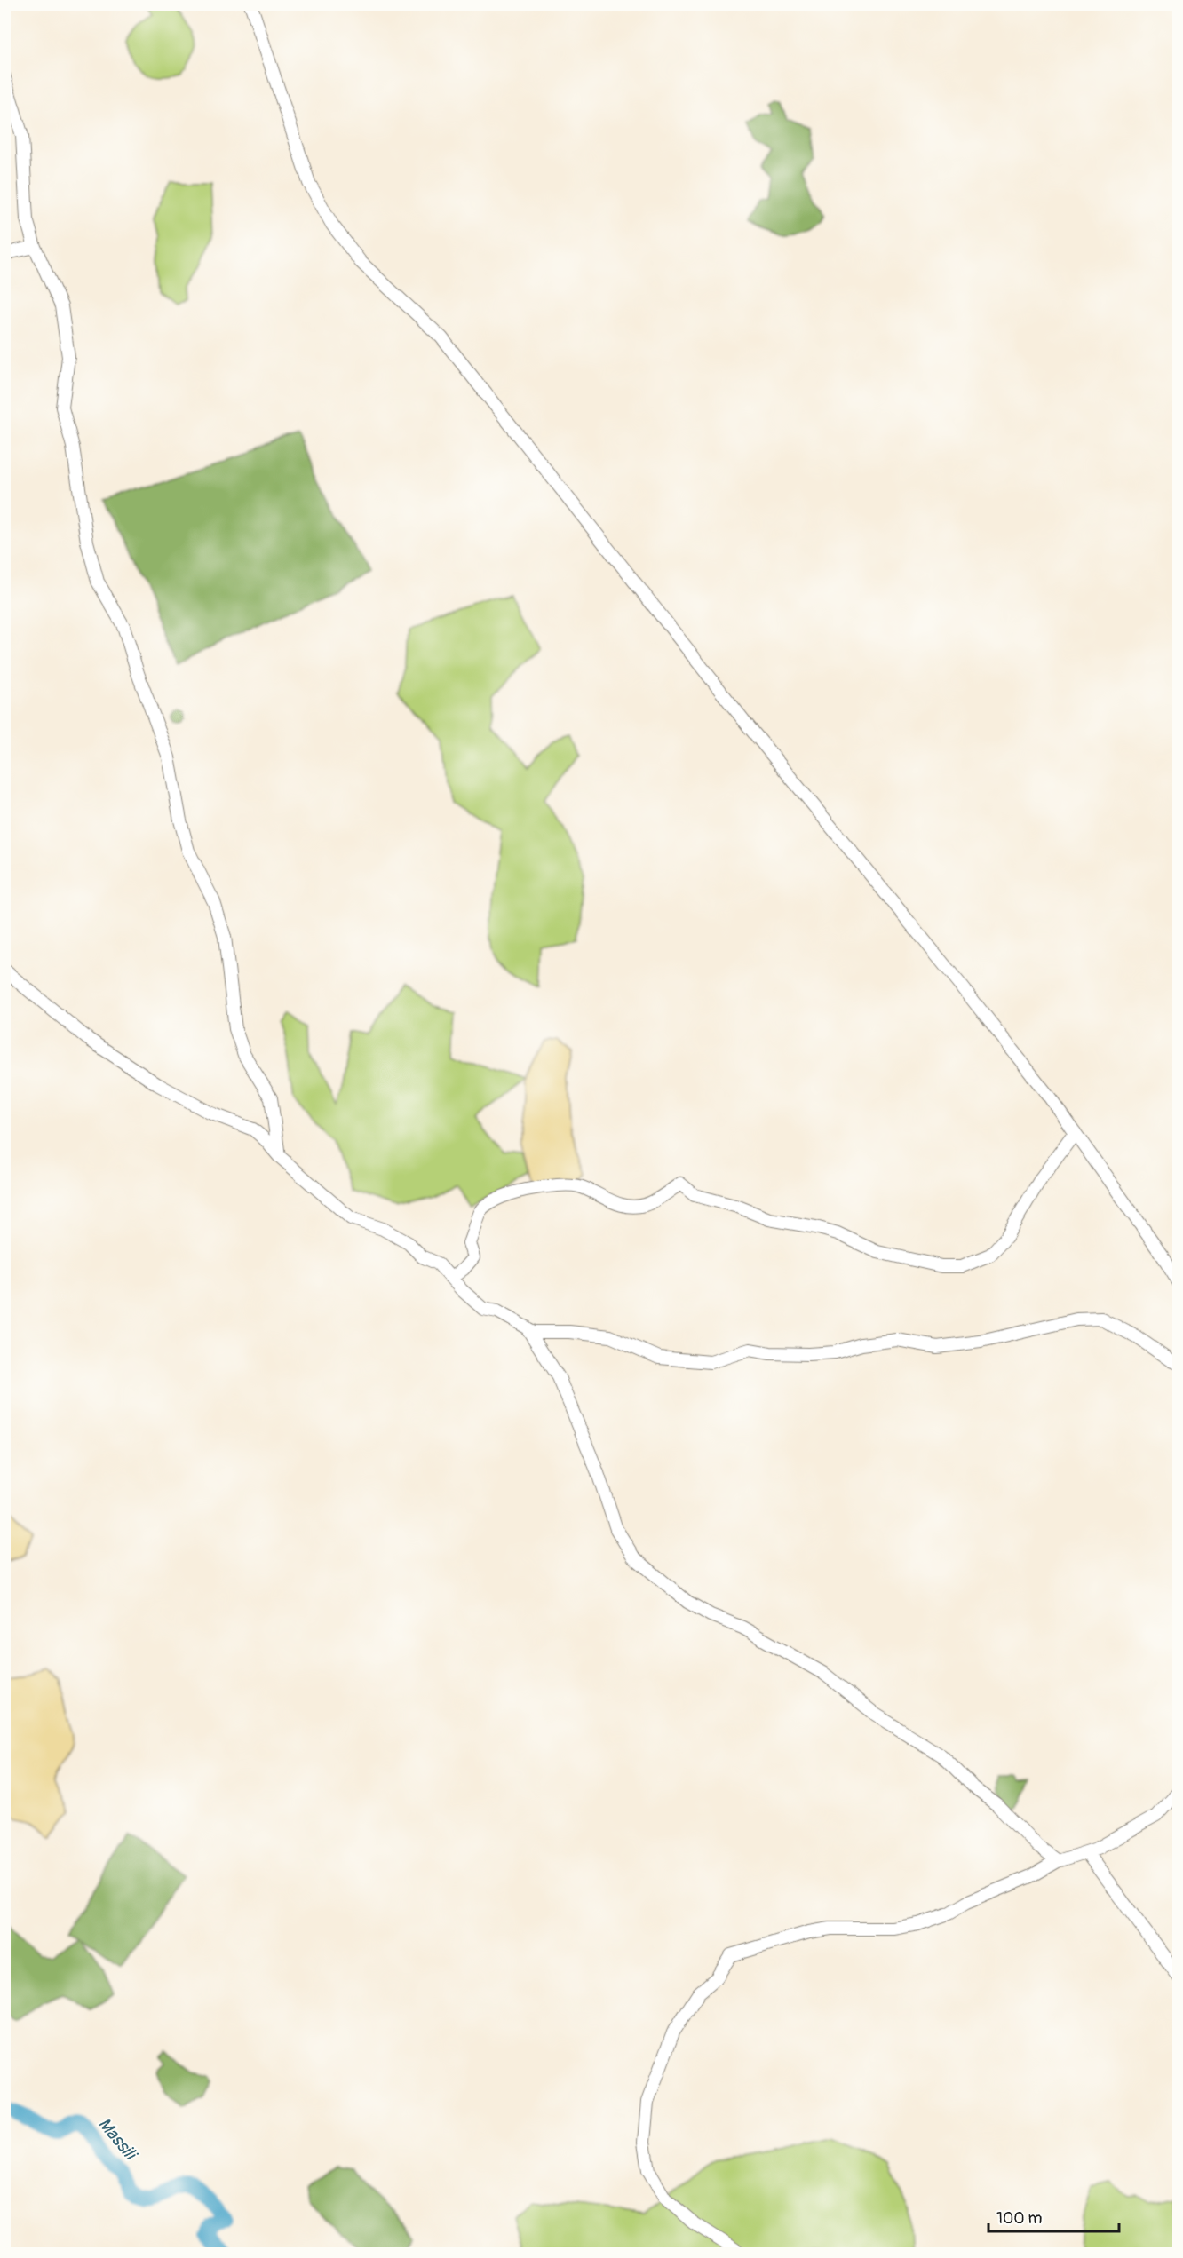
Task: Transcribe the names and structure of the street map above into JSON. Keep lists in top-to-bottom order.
{
  "water": ["Massili"],
  "scale_bar": "100 m"
}
